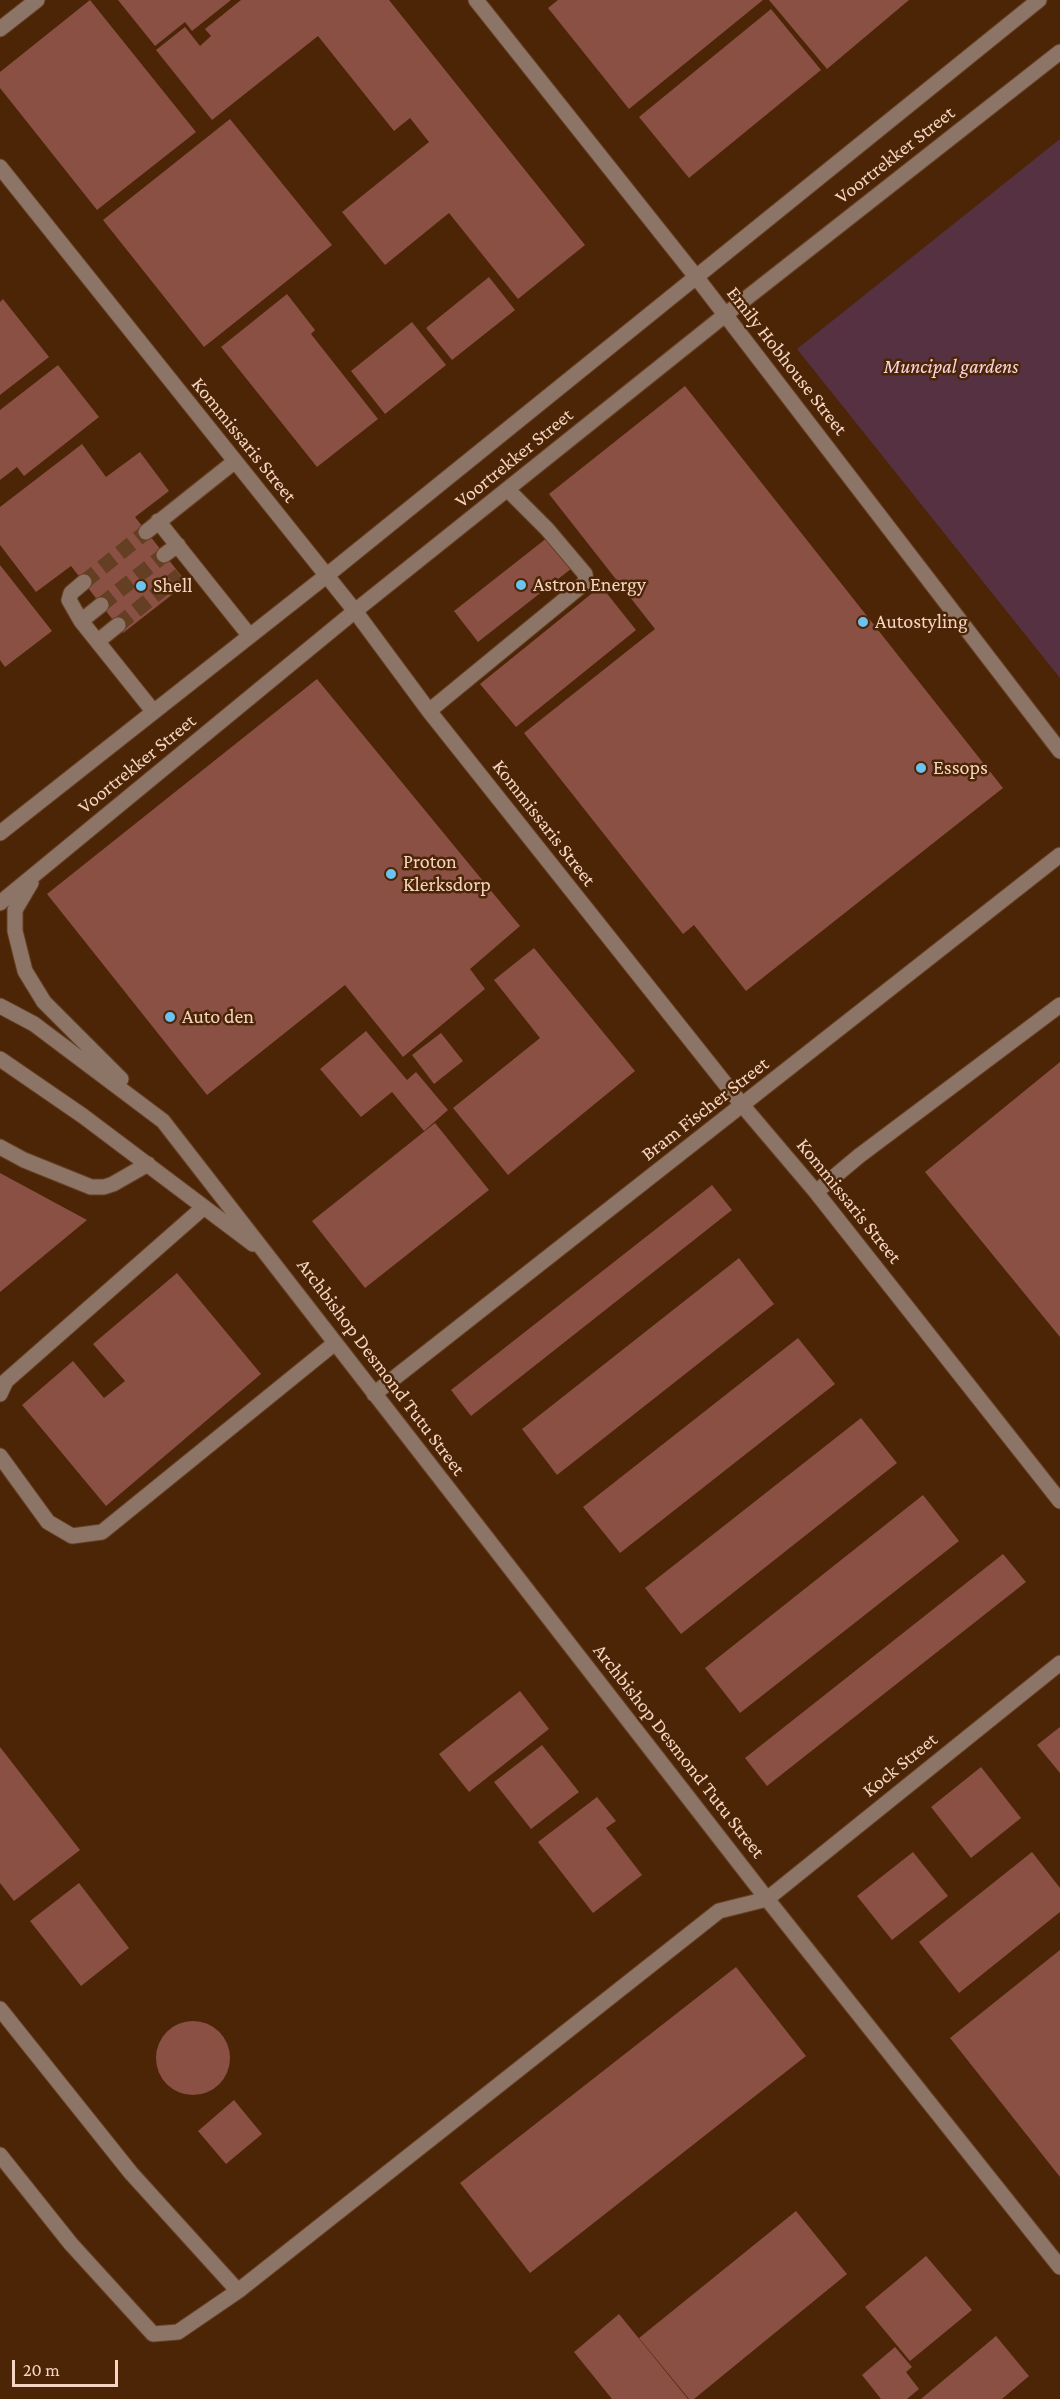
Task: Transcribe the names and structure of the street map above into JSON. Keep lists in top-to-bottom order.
{
  "streets": {
    "street": [
      "Voortrekker Street",
      "Emily Hobhouse Street",
      "Kommissaris Street",
      "Bram Fischer Street",
      "Archbishop Desmond Tutu Street",
      "Kock Street"
    ]
  },
  "crossings": [
    ["Voortrekker Street", "Emily Hobhouse Street"],
    ["Voortrekker Street", "Kommissaris Street"],
    ["Kommissaris Street", "Bram Fischer Street"],
    ["Bram Fischer Street", "Archbishop Desmond Tutu Street"],
    ["Archbishop Desmond Tutu Street", "Kock Street"]
  ],
  "parks": ["Muncipal gardens"],
  "places": [
    "Astron Energy",
    "Shell",
    "Autostyling",
    "Essops",
    "Proton Klerksdorp",
    "Auto den"
  ],
  "scale_bar": "20 m"
}
